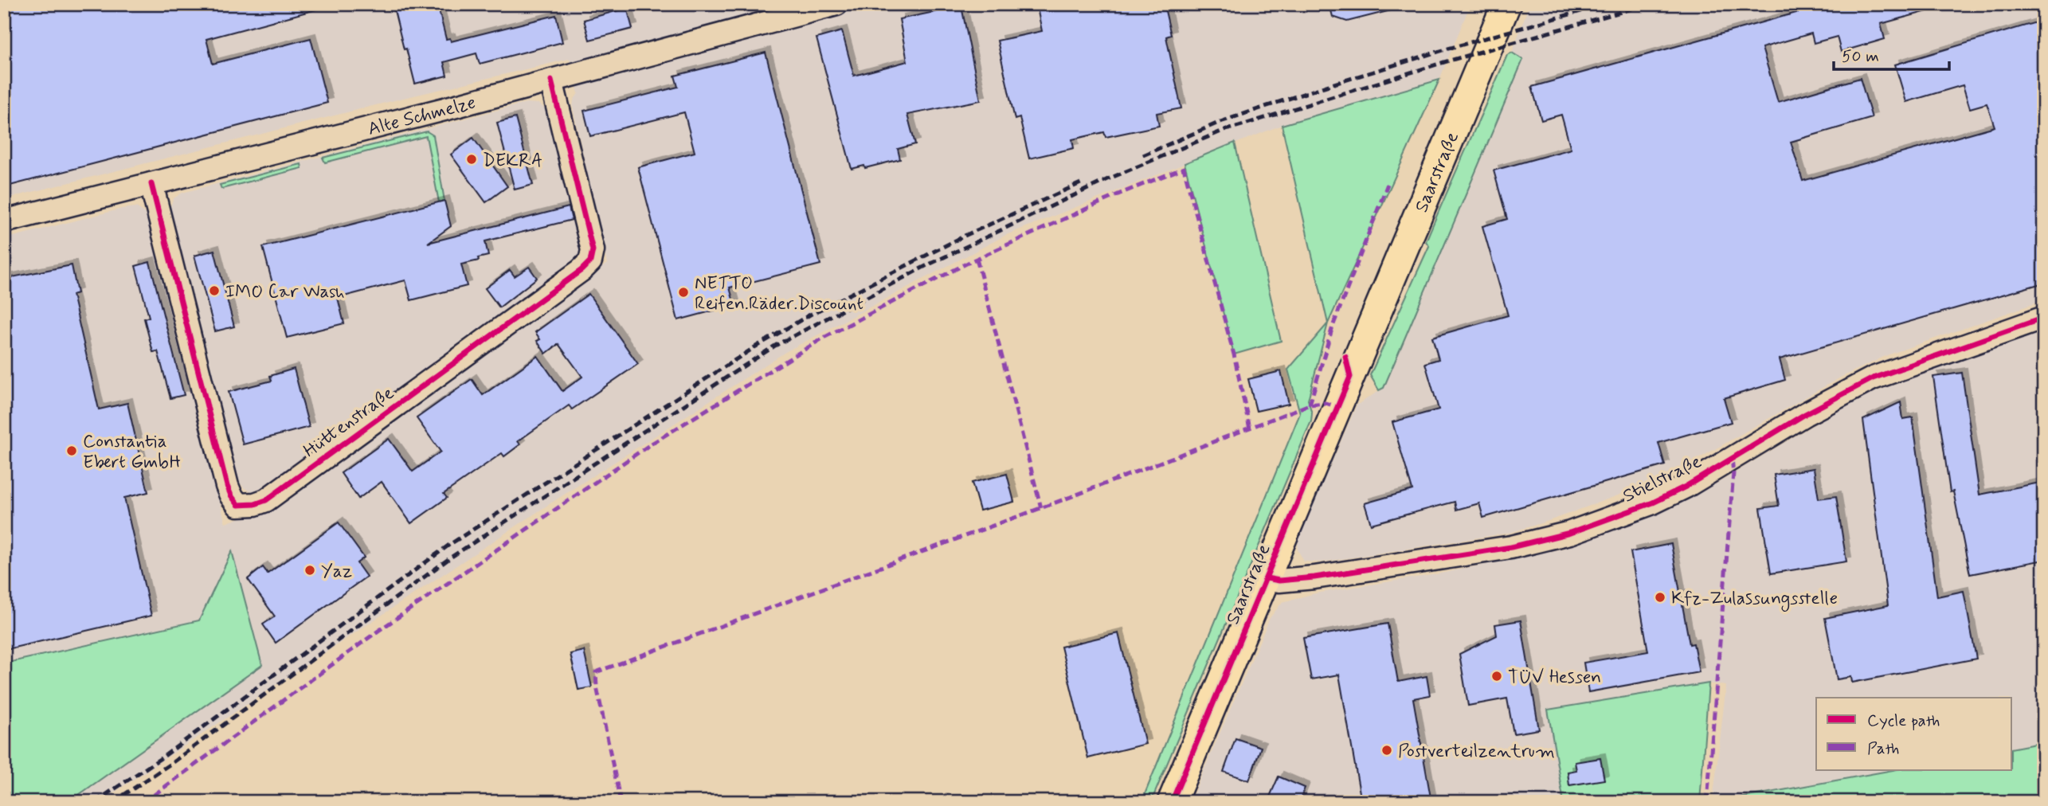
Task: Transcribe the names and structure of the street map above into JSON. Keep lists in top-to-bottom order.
{
  "streets": {
    "main road": ["Saarstraße"],
    "street": ["Alte Schmelze", "Hüttenstraße", "Stielstraße"]
  },
  "crossings": [
    ["Alte Schmelze", "Hüttenstraße"],
    ["Saarstraße", "Stielstraße"]
  ],
  "places": [
    "DEKRA",
    "IMO Car Wash",
    "NETTO Reifen.Räder.Discount",
    "Constantia Ebert GmbH",
    "Yaz",
    "Kfz-Zulassungsstelle",
    "TÜV Hessen",
    "Postverteilzentrum"
  ],
  "legend": ["Cycle path", "Path"],
  "scale_bar": "50 m"
}
